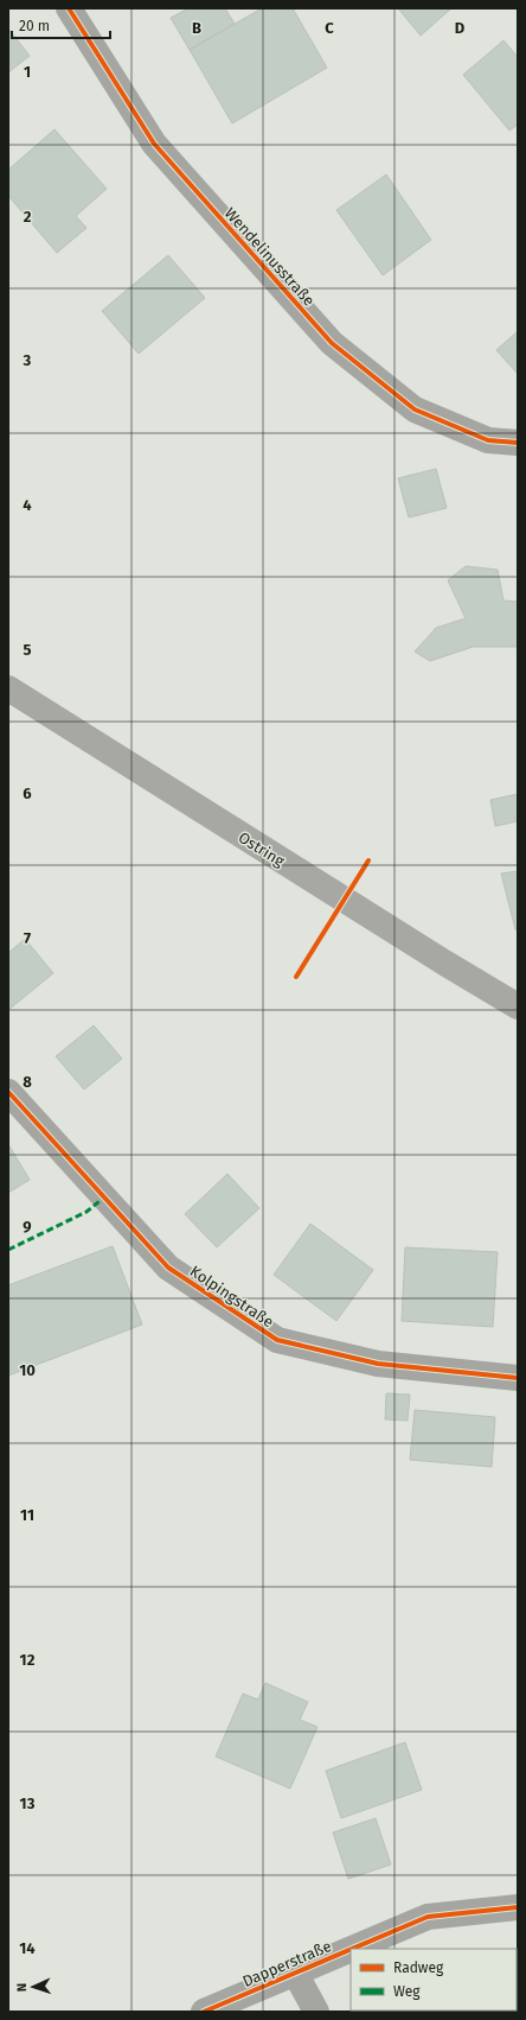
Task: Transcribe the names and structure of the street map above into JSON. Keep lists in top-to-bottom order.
{
  "streets": {
    "main road": ["Ostring"],
    "street": ["Wendelinusstraße", "Kolpingstraße", "Dapperstraße"]
  },
  "legend": ["Radweg", "Weg"],
  "scale_bar": "20 m",
  "north": "left",
  "grid": {
    "columns": ["B", "C", "D"],
    "rows": [
      "1",
      "2",
      "3",
      "4",
      "5",
      "6",
      "7",
      "8",
      "9",
      "10",
      "11",
      "12",
      "13",
      "14"
    ]
  }
}
